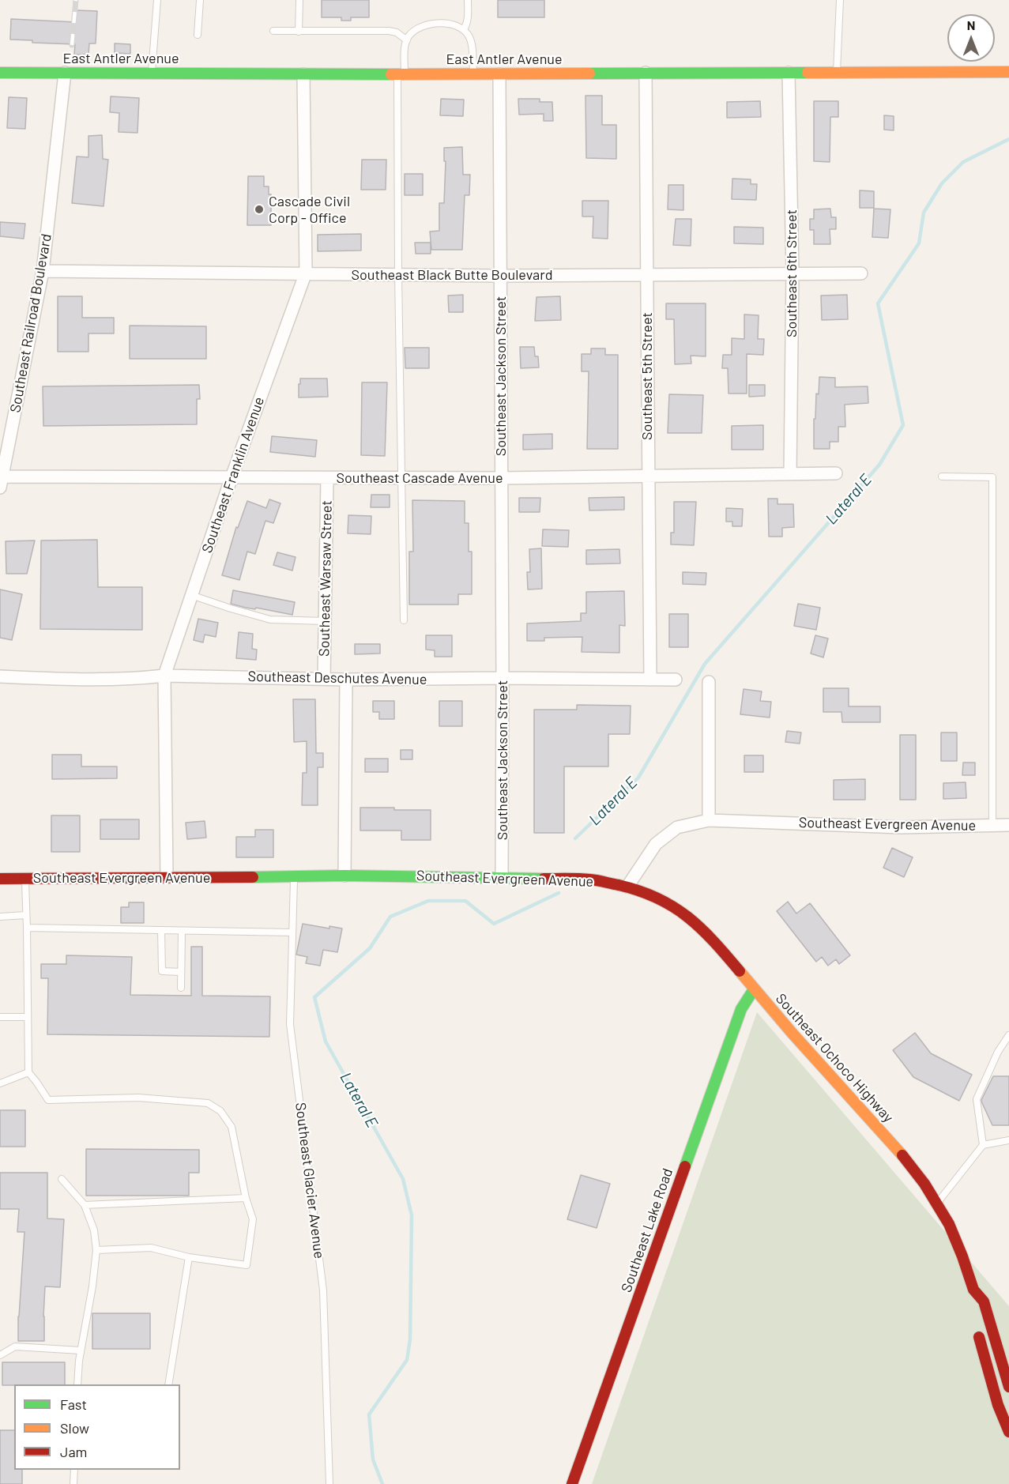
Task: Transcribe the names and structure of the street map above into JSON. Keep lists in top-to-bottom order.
{
  "streets": {
    "main road": [
      "East Antler Avenue",
      "Southeast Evergreen Avenue",
      "Southeast Ochoco Highway",
      "Southeast Lake Road"
    ],
    "street": [
      "Southeast 6th Street",
      "Southeast Black Butte Boulevard",
      "Southeast Railroad Boulevard",
      "Southeast Jackson Street",
      "Southeast 5th Street",
      "Southeast Franklin Avenue",
      "Southeast Cascade Avenue",
      "Southeast Warsaw Street",
      "Southeast Deschutes Avenue"
    ],
    "lane": ["Southeast Glacier Avenue"]
  },
  "crossings": [
    ["East Antler Avenue", "Southeast 6th Street"],
    ["East Antler Avenue", "Southeast Railroad Boulevard"],
    ["East Antler Avenue", "Southeast Jackson Street"],
    ["East Antler Avenue", "Southeast 5th Street"],
    ["East Antler Avenue", "Southeast Franklin Avenue"],
    ["Southeast 6th Street", "Southeast Black Butte Boulevard"],
    ["Southeast 6th Street", "Southeast Cascade Avenue"],
    ["Southeast Black Butte Boulevard", "Southeast Railroad Boulevard"],
    ["Southeast Black Butte Boulevard", "Southeast Jackson Street"],
    ["Southeast Black Butte Boulevard", "Southeast 5th Street"],
    ["Southeast Black Butte Boulevard", "Southeast Franklin Avenue"],
    ["Southeast Railroad Boulevard", "Southeast Cascade Avenue"],
    ["Southeast Jackson Street", "Southeast Cascade Avenue"],
    ["Southeast Jackson Street", "Southeast Deschutes Avenue"],
    ["Southeast Jackson Street", "Southeast Evergreen Avenue"],
    ["Southeast 5th Street", "Southeast Cascade Avenue"],
    ["Southeast 5th Street", "Southeast Deschutes Avenue"],
    ["Southeast Franklin Avenue", "Southeast Cascade Avenue"],
    ["Southeast Franklin Avenue", "Southeast Deschutes Avenue"],
    ["Southeast Franklin Avenue", "Southeast Evergreen Avenue"],
    ["Southeast Cascade Avenue", "Southeast Warsaw Street"],
    ["Southeast Warsaw Street", "Southeast Deschutes Avenue"],
    ["Southeast Evergreen Avenue", "Southeast Ochoco Highway"],
    ["Southeast Evergreen Avenue", "Southeast Glacier Avenue"],
    ["Southeast Ochoco Highway", "Southeast Lake Road"]
  ],
  "water": ["Lateral E"],
  "places": ["Cascade Civil Corp - Office"],
  "legend": ["Fast", "Slow", "Jam"],
  "north": "top"
}
